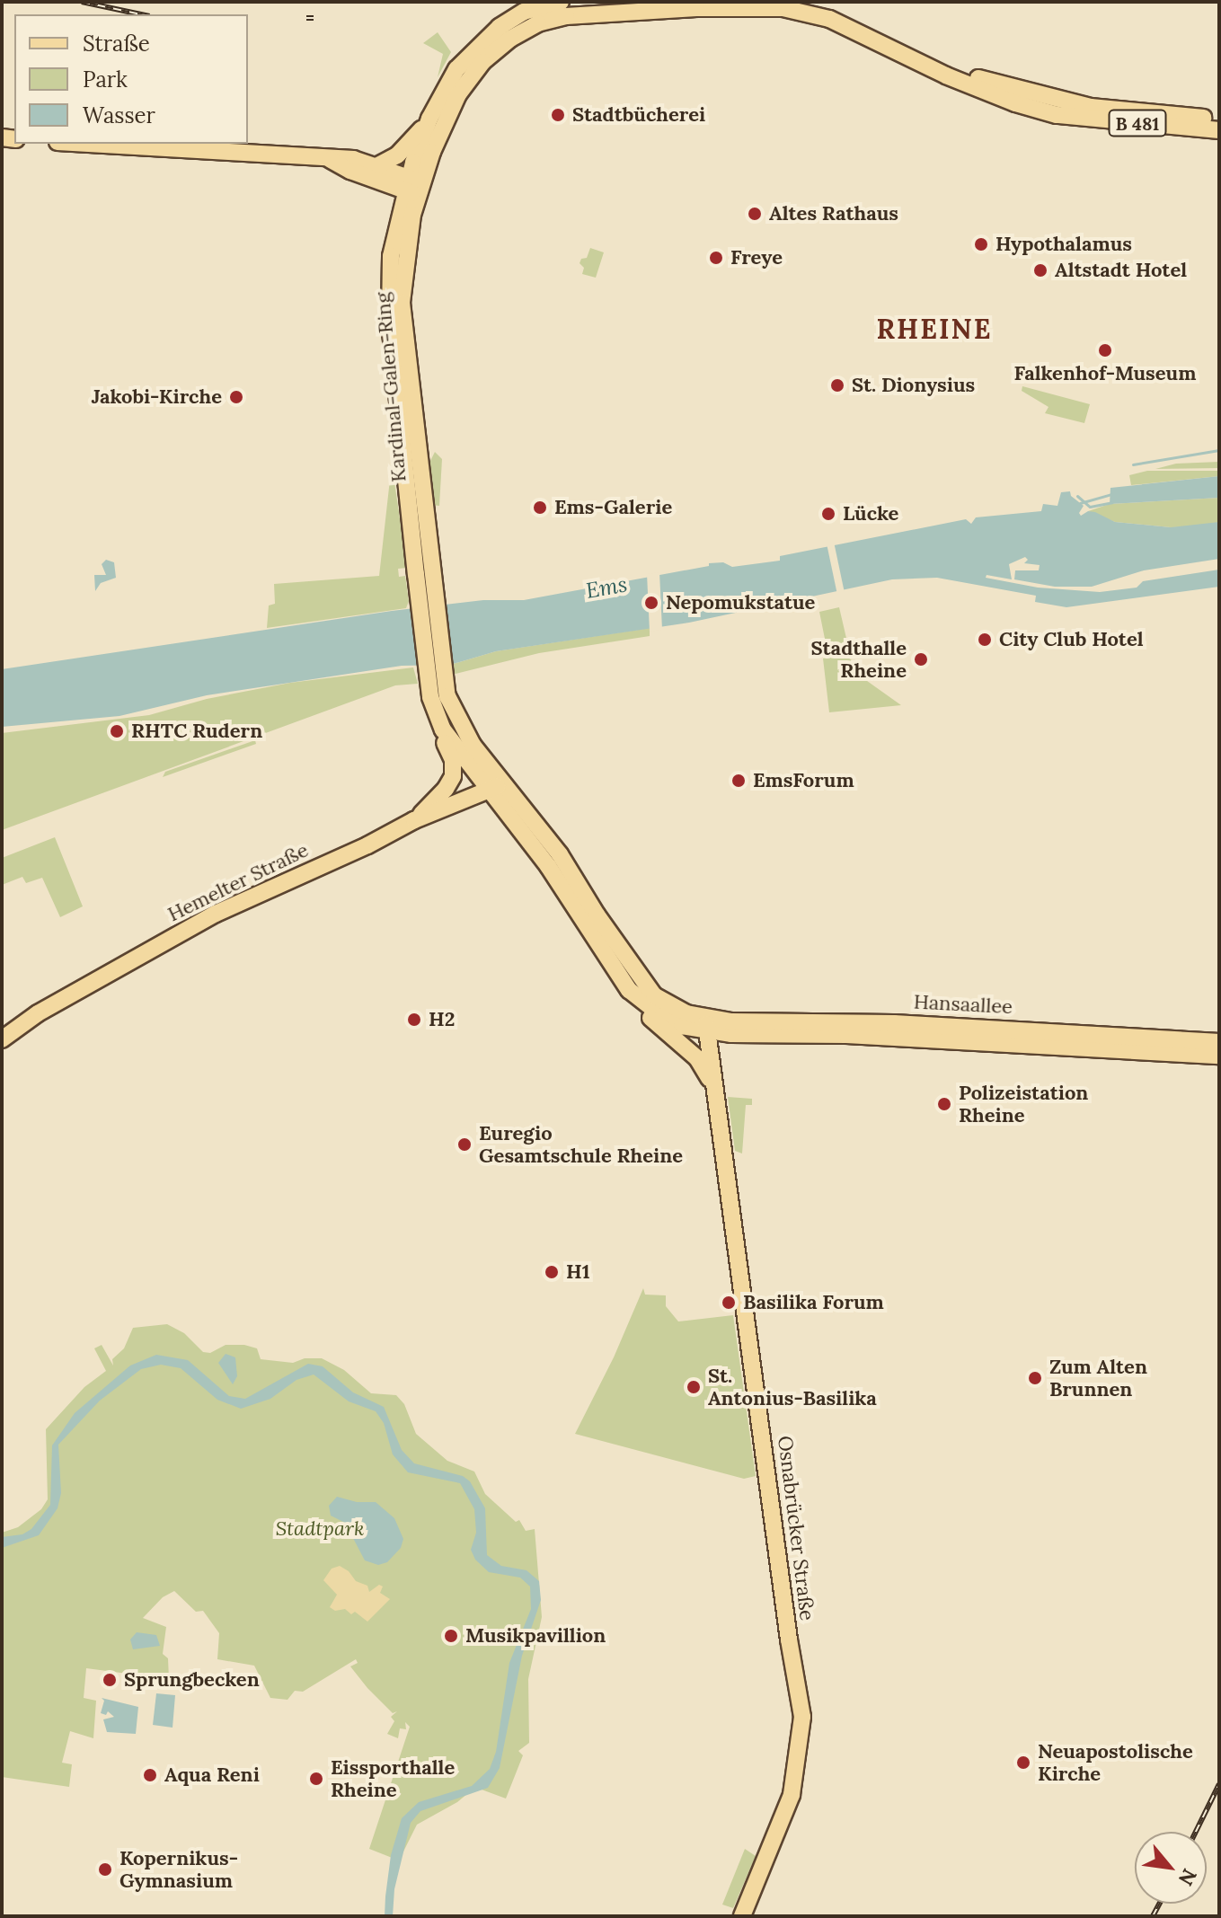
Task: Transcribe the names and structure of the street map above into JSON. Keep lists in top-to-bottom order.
{
  "streets": {
    "main road": [
      "B 481",
      "Kardinal-Galen-Ring",
      "Hemelter Straße",
      "Hansaallee",
      "Osnabrücker Straße"
    ]
  },
  "crossings": [
    ["B 481", "Kardinal-Galen-Ring"],
    ["Kardinal-Galen-Ring", "Hemelter Straße"],
    ["Kardinal-Galen-Ring", "Hansaallee"],
    ["Kardinal-Galen-Ring", "Osnabrücker Straße"],
    ["Hansaallee", "Osnabrücker Straße"]
  ],
  "districts": ["RHEINE"],
  "water": ["Ems"],
  "parks": ["Stadtpark"],
  "places": [
    "Stadtbücherei",
    "Altes Rathaus",
    "Hypothalamus",
    "Freye",
    "Altstadt Hotel",
    "Falkenhof-Museum",
    "St. Dionysius",
    "Jakobi-Kirche",
    "Ems-Galerie",
    "Lücke",
    "Nepomukstatue",
    "City Club Hotel",
    "Stadthalle Rheine",
    "RHTC Rudern",
    "EmsForum",
    "H2",
    "Polizeistation Rheine",
    "Euregio Gesamtschule Rheine",
    "H1",
    "Basilika Forum",
    "Zum Alten Brunnen",
    "St. Antonius-Basilika",
    "Musikpavillion",
    "Sprungbecken",
    "Neuapostolische Kirche",
    "Aqua Reni",
    "Eissporthalle Rheine",
    "Kopernikus- Gymnasium"
  ],
  "legend": ["Straße", "Park", "Wasser"],
  "north": "bottom right"
}
